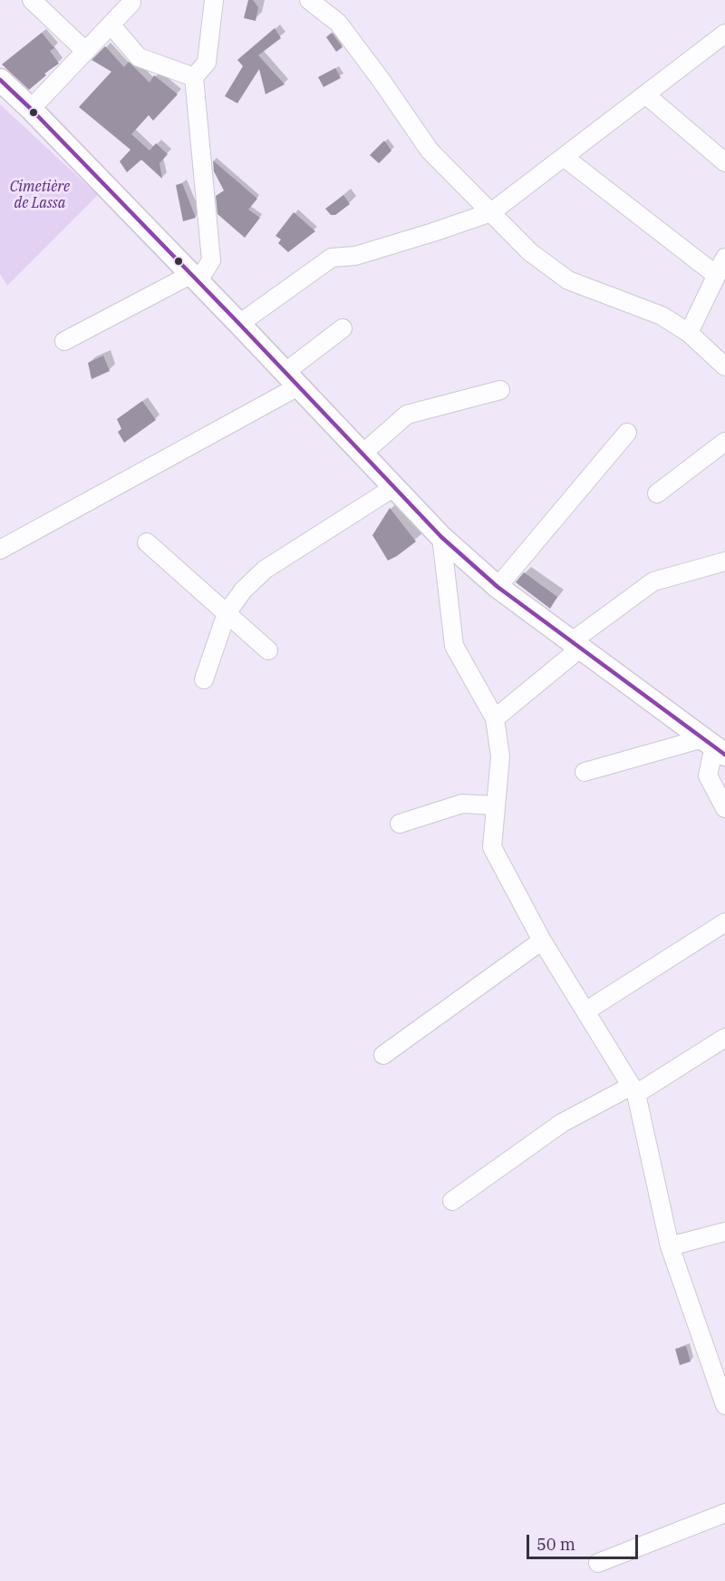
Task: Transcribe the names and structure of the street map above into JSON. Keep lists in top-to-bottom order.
{
  "parks": ["Cimetière de Lassa"],
  "scale_bar": "50 m"
}
